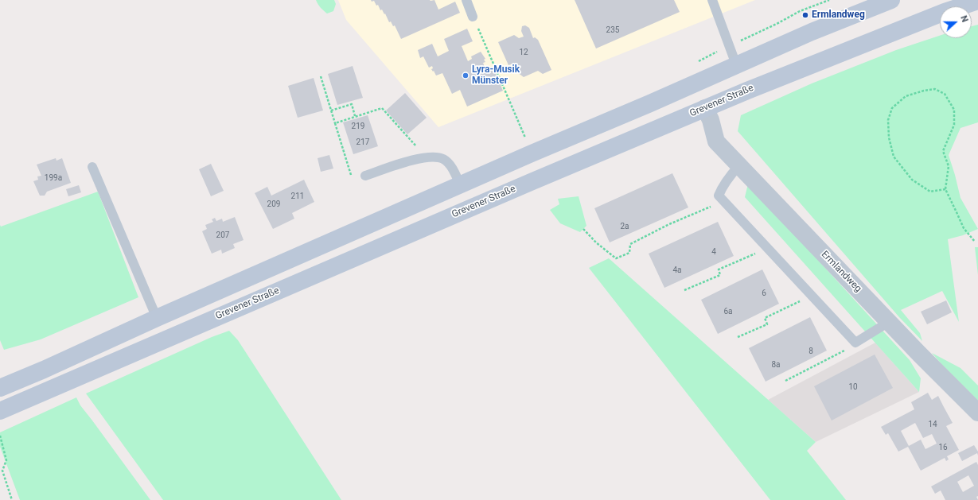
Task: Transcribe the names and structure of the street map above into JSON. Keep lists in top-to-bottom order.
{
  "streets": {
    "main road": ["Grevener Straße"],
    "street": ["Ermlandweg"]
  },
  "crossings": [
    ["Grevener Straße", "Ermlandweg"]
  ],
  "places": ["Ermlandweg", "Lyra-Musik Münster"],
  "house_numbers": [
    "235",
    "12",
    "219",
    "217",
    "199a",
    "211",
    "209",
    "2a",
    "207",
    "4",
    "4a",
    "6",
    "6a",
    "8",
    "8a",
    "10",
    "14",
    "16"
  ],
  "north": "right"
}
